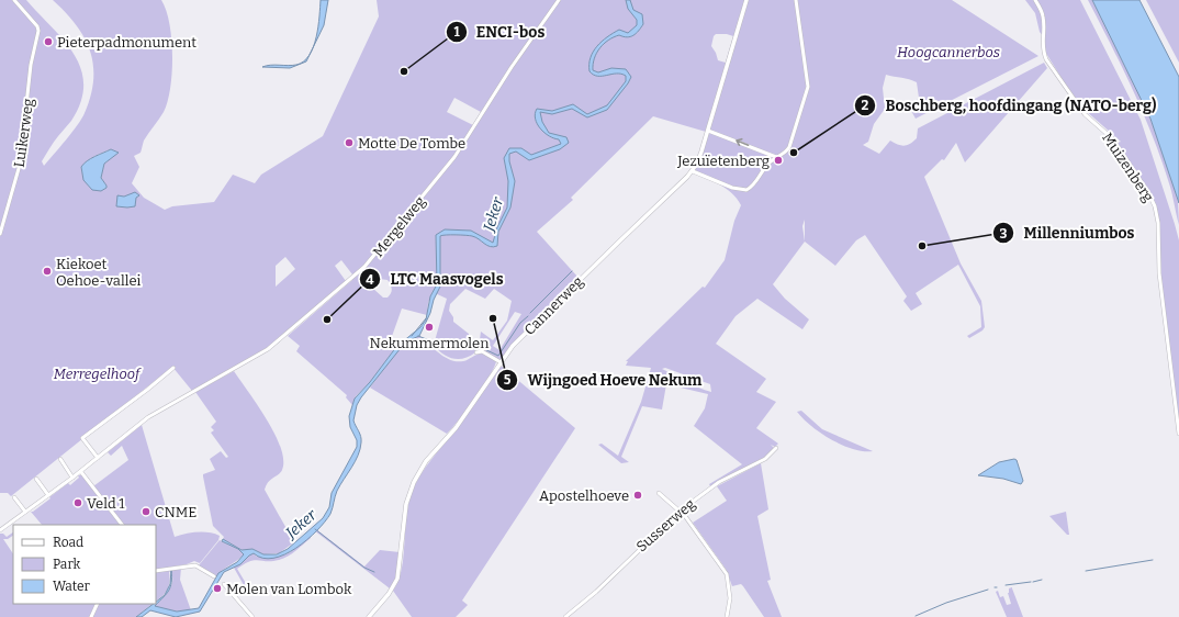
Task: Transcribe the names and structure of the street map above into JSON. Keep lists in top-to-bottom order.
{
  "streets": {
    "main road": ["Cannerweg"],
    "street": [
      "Luikerweg",
      "Muizenberg",
      "Mergelweg",
      "Susserweg"
    ]
  },
  "water": ["Jeker"],
  "parks": ["Hoogcannerbos", "Merregelhoof"],
  "places": [
    "Pieterpadmonument",
    "ENCI-bos",
    "Motte De Tombe",
    "Boschberg, hoofdingang (NATO-berg)",
    "Jezuïetenberg",
    "Millenniumbos",
    "Kiekoet Oehoe-vallei",
    "Wijngoed Hoeve Nekum",
    "LTC Maasvogels",
    "Nekummermolen",
    "Apostelhoeve",
    "Veld 1",
    "CNME",
    "Molen van Lombok"
  ],
  "legend": ["Road", "Park", "Water"]
}
